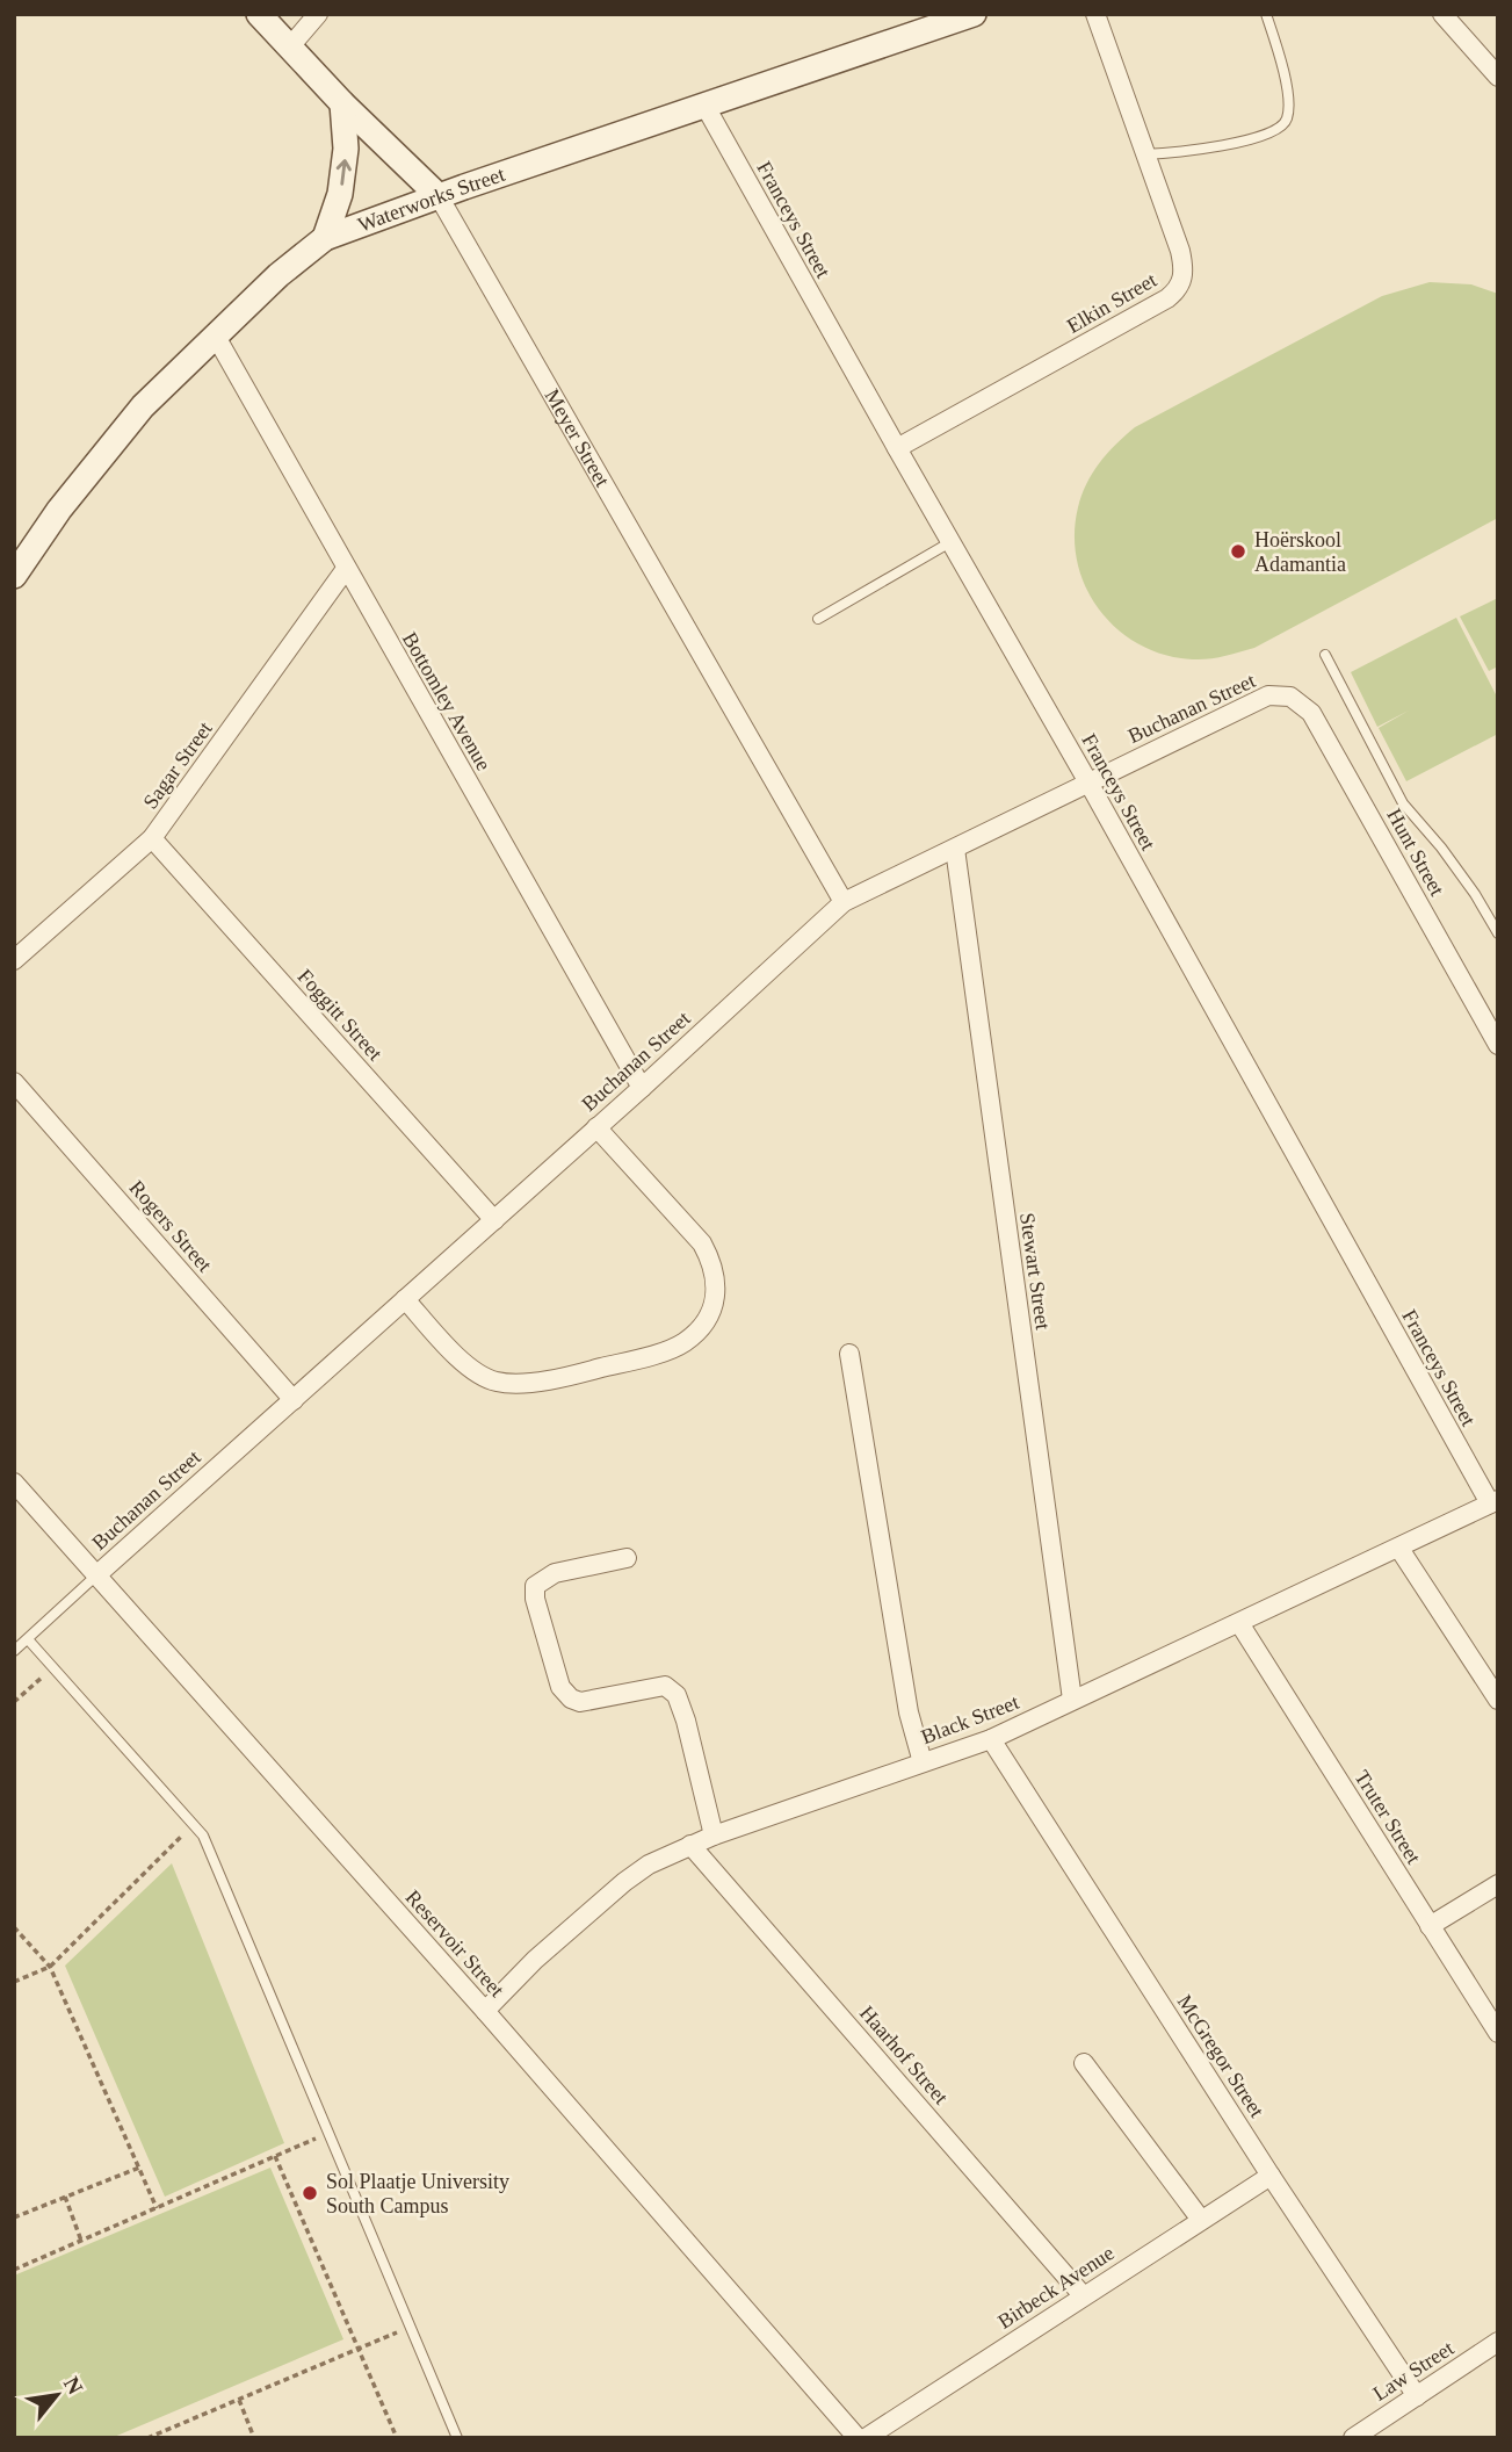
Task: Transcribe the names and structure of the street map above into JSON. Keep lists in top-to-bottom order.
{
  "streets": {
    "street": [
      "Waterworks Street",
      "Franceys Street",
      "Elkin Street",
      "Meyer Street",
      "Bottomley Avenue",
      "Buchanan Street",
      "Sagar Street",
      "Hunt Street",
      "Foggitt Street",
      "Rogers Street",
      "Stewart Street",
      "Black Street",
      "Truter Street",
      "Reservoir Street",
      "Haarhof Street",
      "McGregor Street",
      "Birbeck Avenue",
      "Law Street"
    ]
  },
  "crossings": [
    ["Waterworks Street", "Franceys Street"],
    ["Waterworks Street", "Meyer Street"],
    ["Waterworks Street", "Bottomley Avenue"],
    ["Franceys Street", "Elkin Street"],
    ["Franceys Street", "Buchanan Street"],
    ["Franceys Street", "Black Street"],
    ["Meyer Street", "Buchanan Street"],
    ["Bottomley Avenue", "Buchanan Street"],
    ["Bottomley Avenue", "Sagar Street"],
    ["Buchanan Street", "Hunt Street"],
    ["Buchanan Street", "Foggitt Street"],
    ["Buchanan Street", "Rogers Street"],
    ["Buchanan Street", "Stewart Street"],
    ["Buchanan Street", "Reservoir Street"],
    ["Sagar Street", "Foggitt Street"],
    ["Stewart Street", "Black Street"],
    ["Black Street", "Truter Street"],
    ["Black Street", "Reservoir Street"],
    ["Black Street", "Haarhof Street"],
    ["Black Street", "McGregor Street"],
    ["Haarhof Street", "Birbeck Avenue"],
    ["McGregor Street", "Birbeck Avenue"],
    ["McGregor Street", "Law Street"]
  ],
  "places": ["Hoërskool Adamantia", "Sol Plaatje University South Campus"],
  "north": "top right"
}
